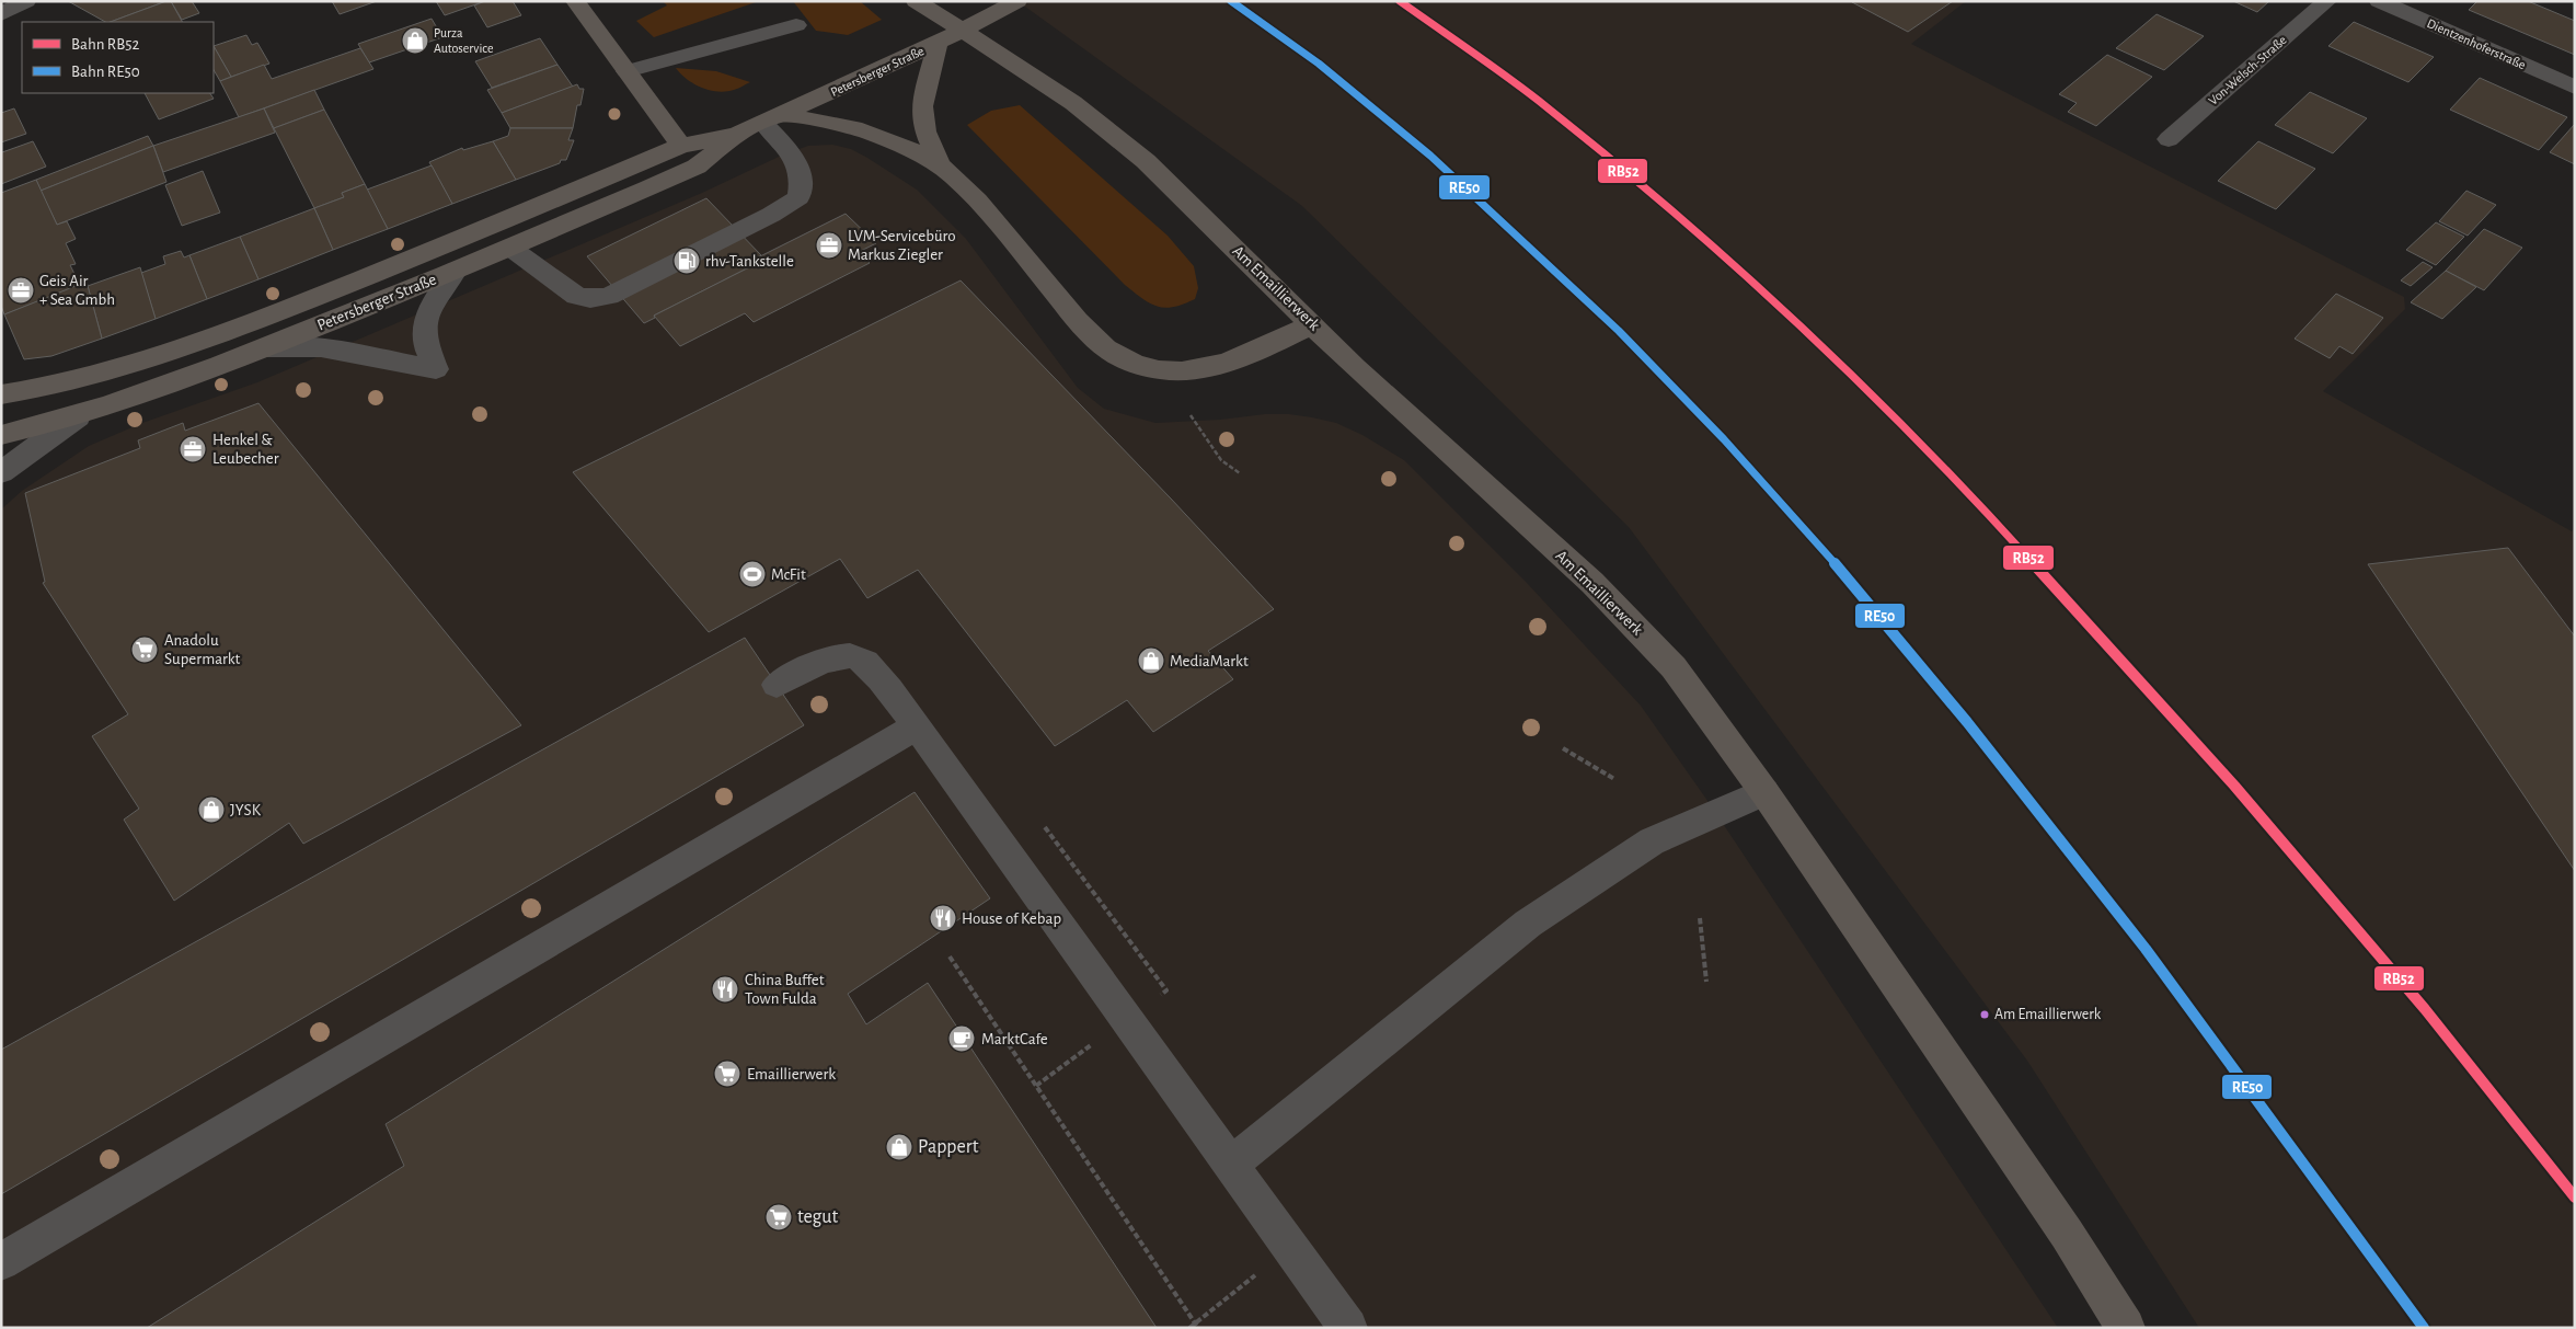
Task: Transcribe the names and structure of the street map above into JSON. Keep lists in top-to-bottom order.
{
  "streets": {
    "main road": ["Petersberger Straße", "Am Emaillierwerk"],
    "street": ["Dientzenhoferstraße", "Von-Welsch-Straße"]
  },
  "places": {
    "shop": [
      "Purza Autoservice",
      "MediaMarkt",
      "JYSK",
      "Pappert"
    ],
    "office": ["LVM-Servicebüro Markus Ziegler", "Geis Air + Sea Gmbh", "Henkel & Leubecher"],
    "fuel station": ["rhv-Tankstelle"],
    "sports": ["McFit"],
    "supermarket": ["Anadolu Supermarkt", "Emaillierwerk", "tegut"],
    "restaurant": ["House of Kebap", "China Buffet Town Fulda"],
    "other": ["Am Emaillierwerk"],
    "cafe": ["MarktCafe"]
  },
  "lines": ["rail line RB52", "rail line RE50"],
  "legend": ["Bahn RB52", "Bahn RE50"]
}
